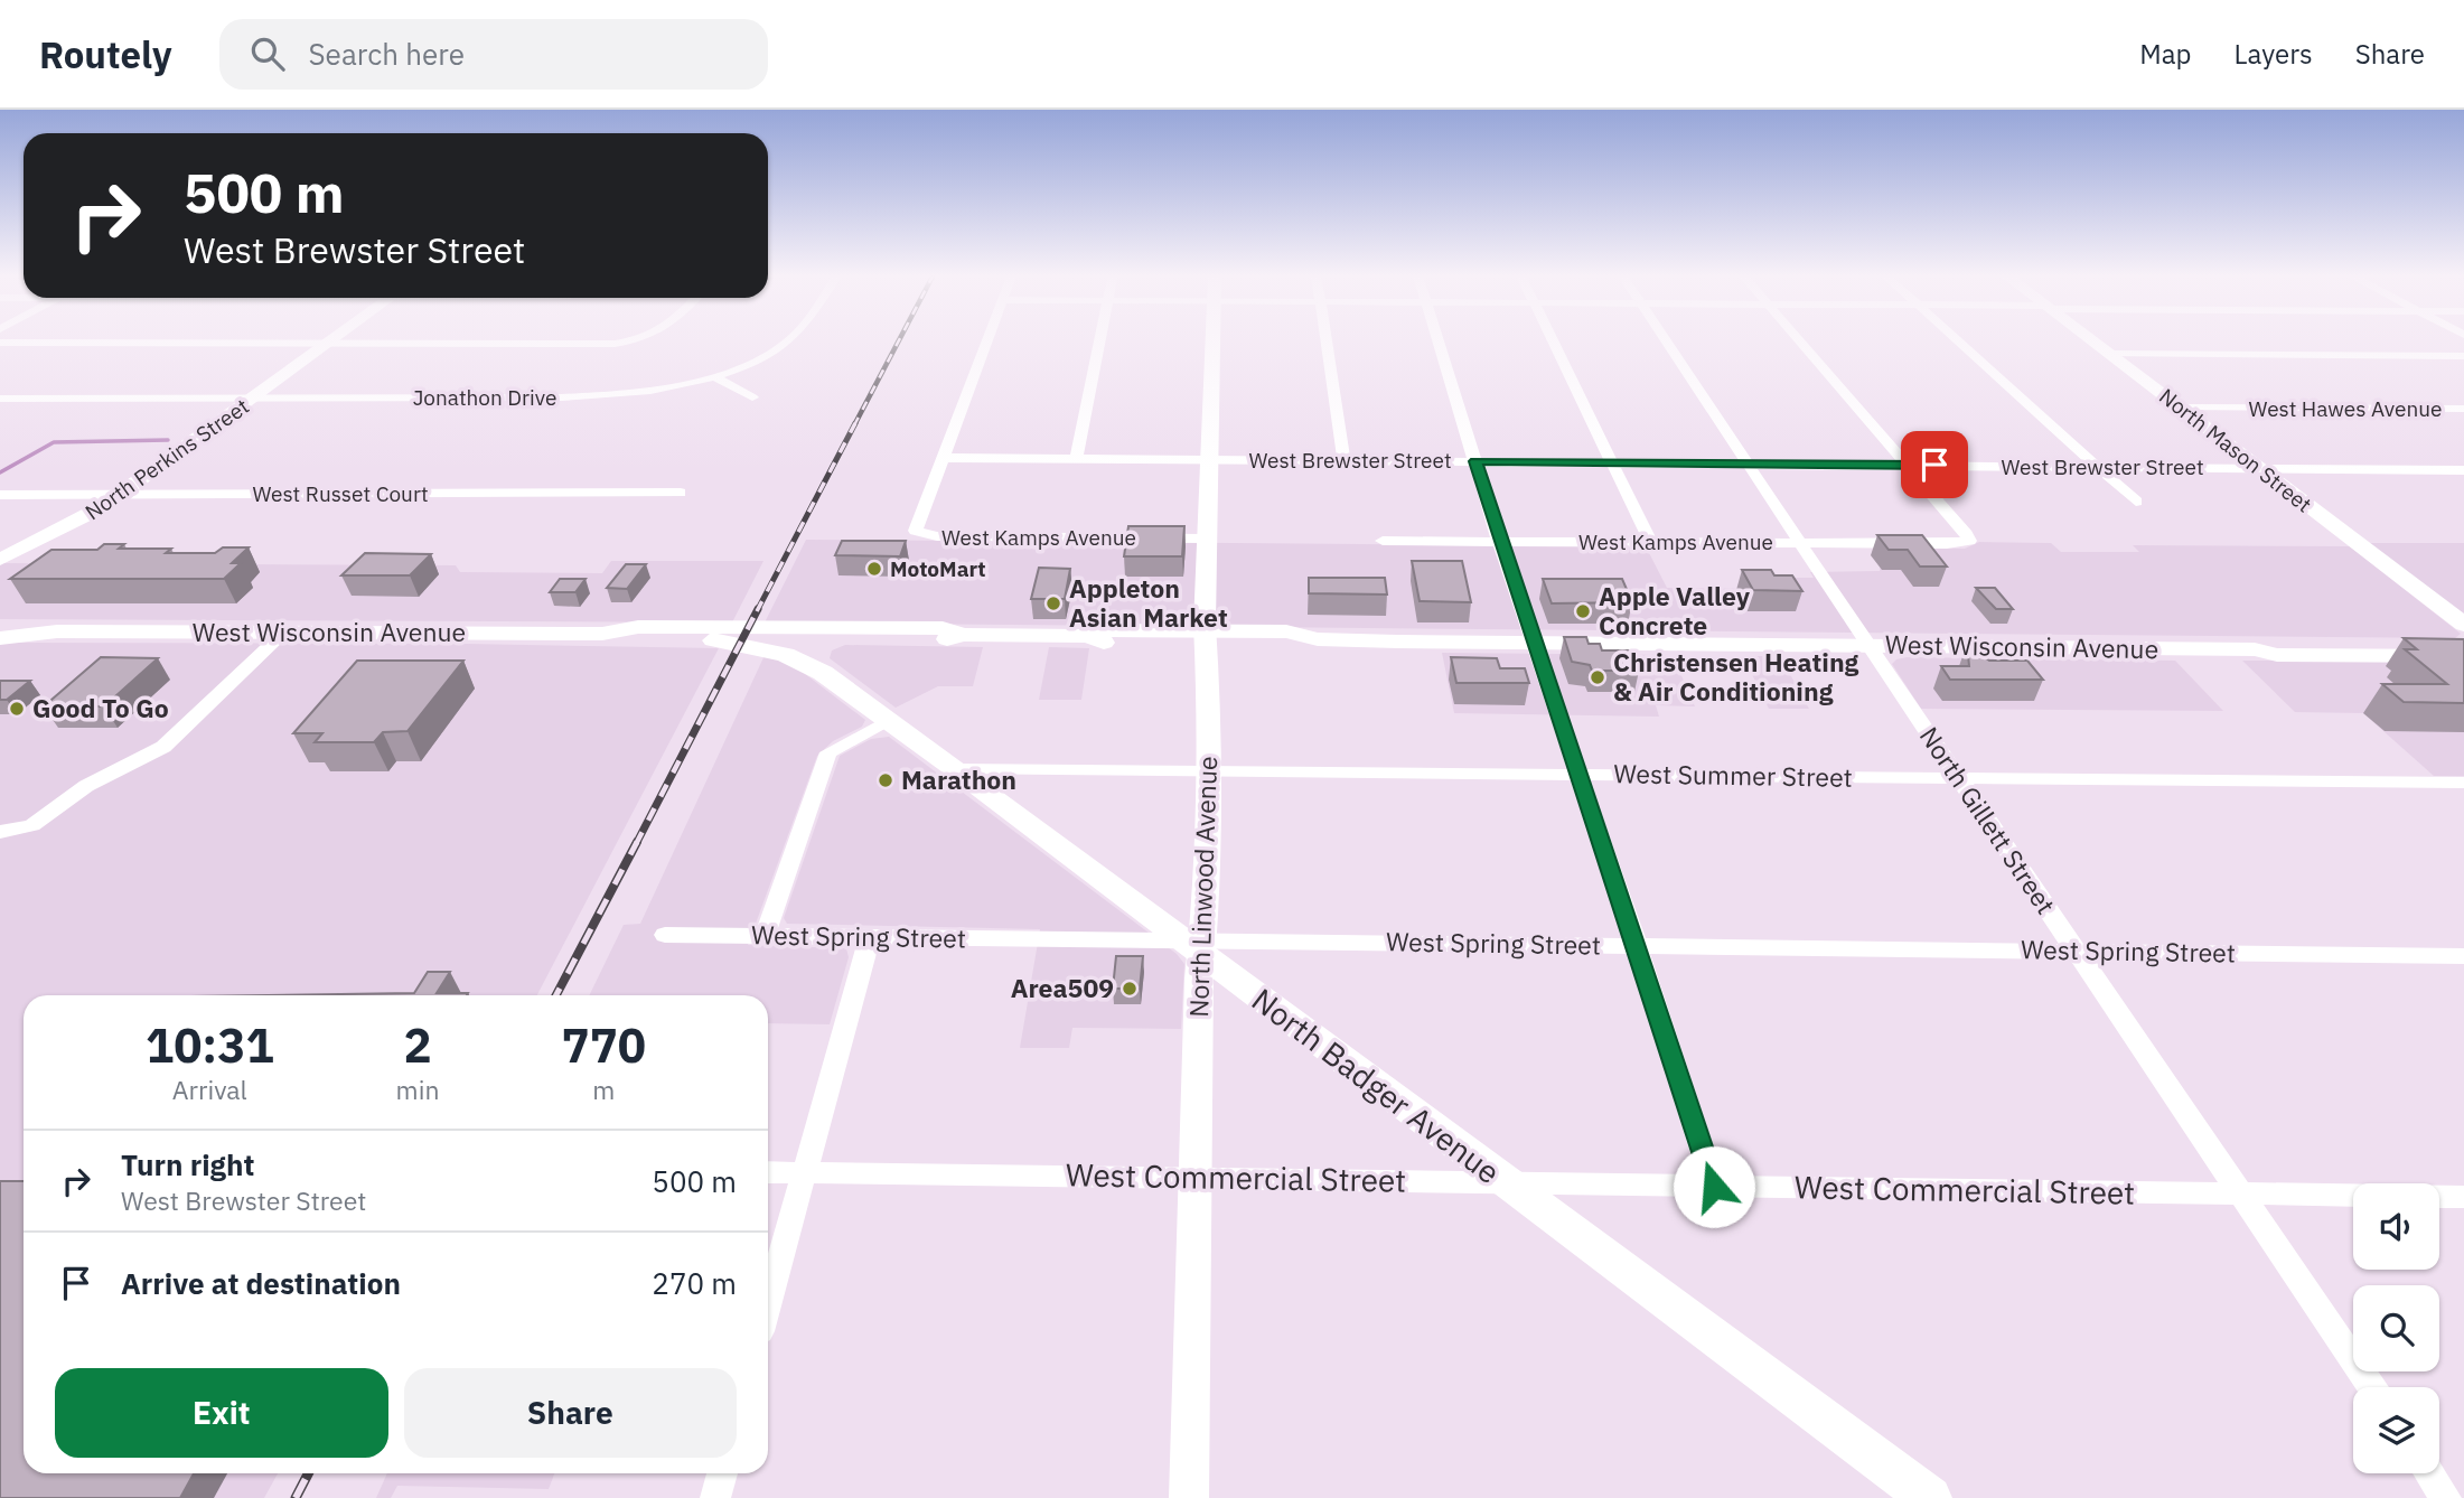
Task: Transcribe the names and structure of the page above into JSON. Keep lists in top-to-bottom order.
{
  "streets": {
    "main road": ["North Mason Street", "West Wisconsin Avenue", "North Badger Avenue"],
    "street": [
      "Jonathon Drive",
      "West Hawes Avenue",
      "North Perkins Street",
      "West Brewster Street",
      "West Russet Court",
      "West Kamps Avenue",
      "West Summer Street",
      "North Gillett Street",
      "North Linwood Avenue",
      "West Spring Street",
      "West Commercial Street"
    ]
  },
  "crossings": [
    ["Jonathon Drive", "North Perkins Street"],
    ["West Hawes Avenue", "North Mason Street"],
    ["North Mason Street", "West Brewster Street"],
    ["North Perkins Street", "West Russet Court"],
    ["West Brewster Street", "West Kamps Avenue"],
    ["West Brewster Street", "North Gillett Street"],
    ["West Brewster Street", "North Linwood Avenue"],
    ["West Kamps Avenue", "North Gillett Street"],
    ["West Kamps Avenue", "North Linwood Avenue"],
    ["West Wisconsin Avenue", "North Gillett Street"],
    ["West Wisconsin Avenue", "North Linwood Avenue"],
    ["West Wisconsin Avenue", "North Badger Avenue"],
    ["West Summer Street", "North Gillett Street"],
    ["West Summer Street", "North Linwood Avenue"],
    ["West Summer Street", "North Badger Avenue"],
    ["North Gillett Street", "West Spring Street"],
    ["North Gillett Street", "West Commercial Street"],
    ["North Linwood Avenue", "West Spring Street"],
    ["North Linwood Avenue", "North Badger Avenue"],
    ["North Linwood Avenue", "West Commercial Street"],
    ["West Spring Street", "North Badger Avenue"],
    ["North Badger Avenue", "West Commercial Street"]
  ],
  "places": [
    "MotoMart",
    "Appleton Asian Market",
    "Apple Valley Concrete",
    "Christensen Heating & Air Conditioning",
    "Good To Go",
    "Marathon",
    "Area509"
  ],
  "page": {
    "header": "Routely",
    "search": "Search here",
    "nav": ["Map", "Layers", "Share"],
    "turn": ["500 m", "West Brewster Street"],
    "eta": [
      "10:31",
      "Arrival",
      "2",
      "min",
      "770",
      "m"
    ],
    "list": [
      {
        "name": "Turn right",
        "note": "West Brewster Street",
        "value": "500 m"
      },
      {
        "name": "Arrive at destination",
        "value": "270 m"
      }
    ],
    "buttons": ["Exit", "Share"]
  }
}
